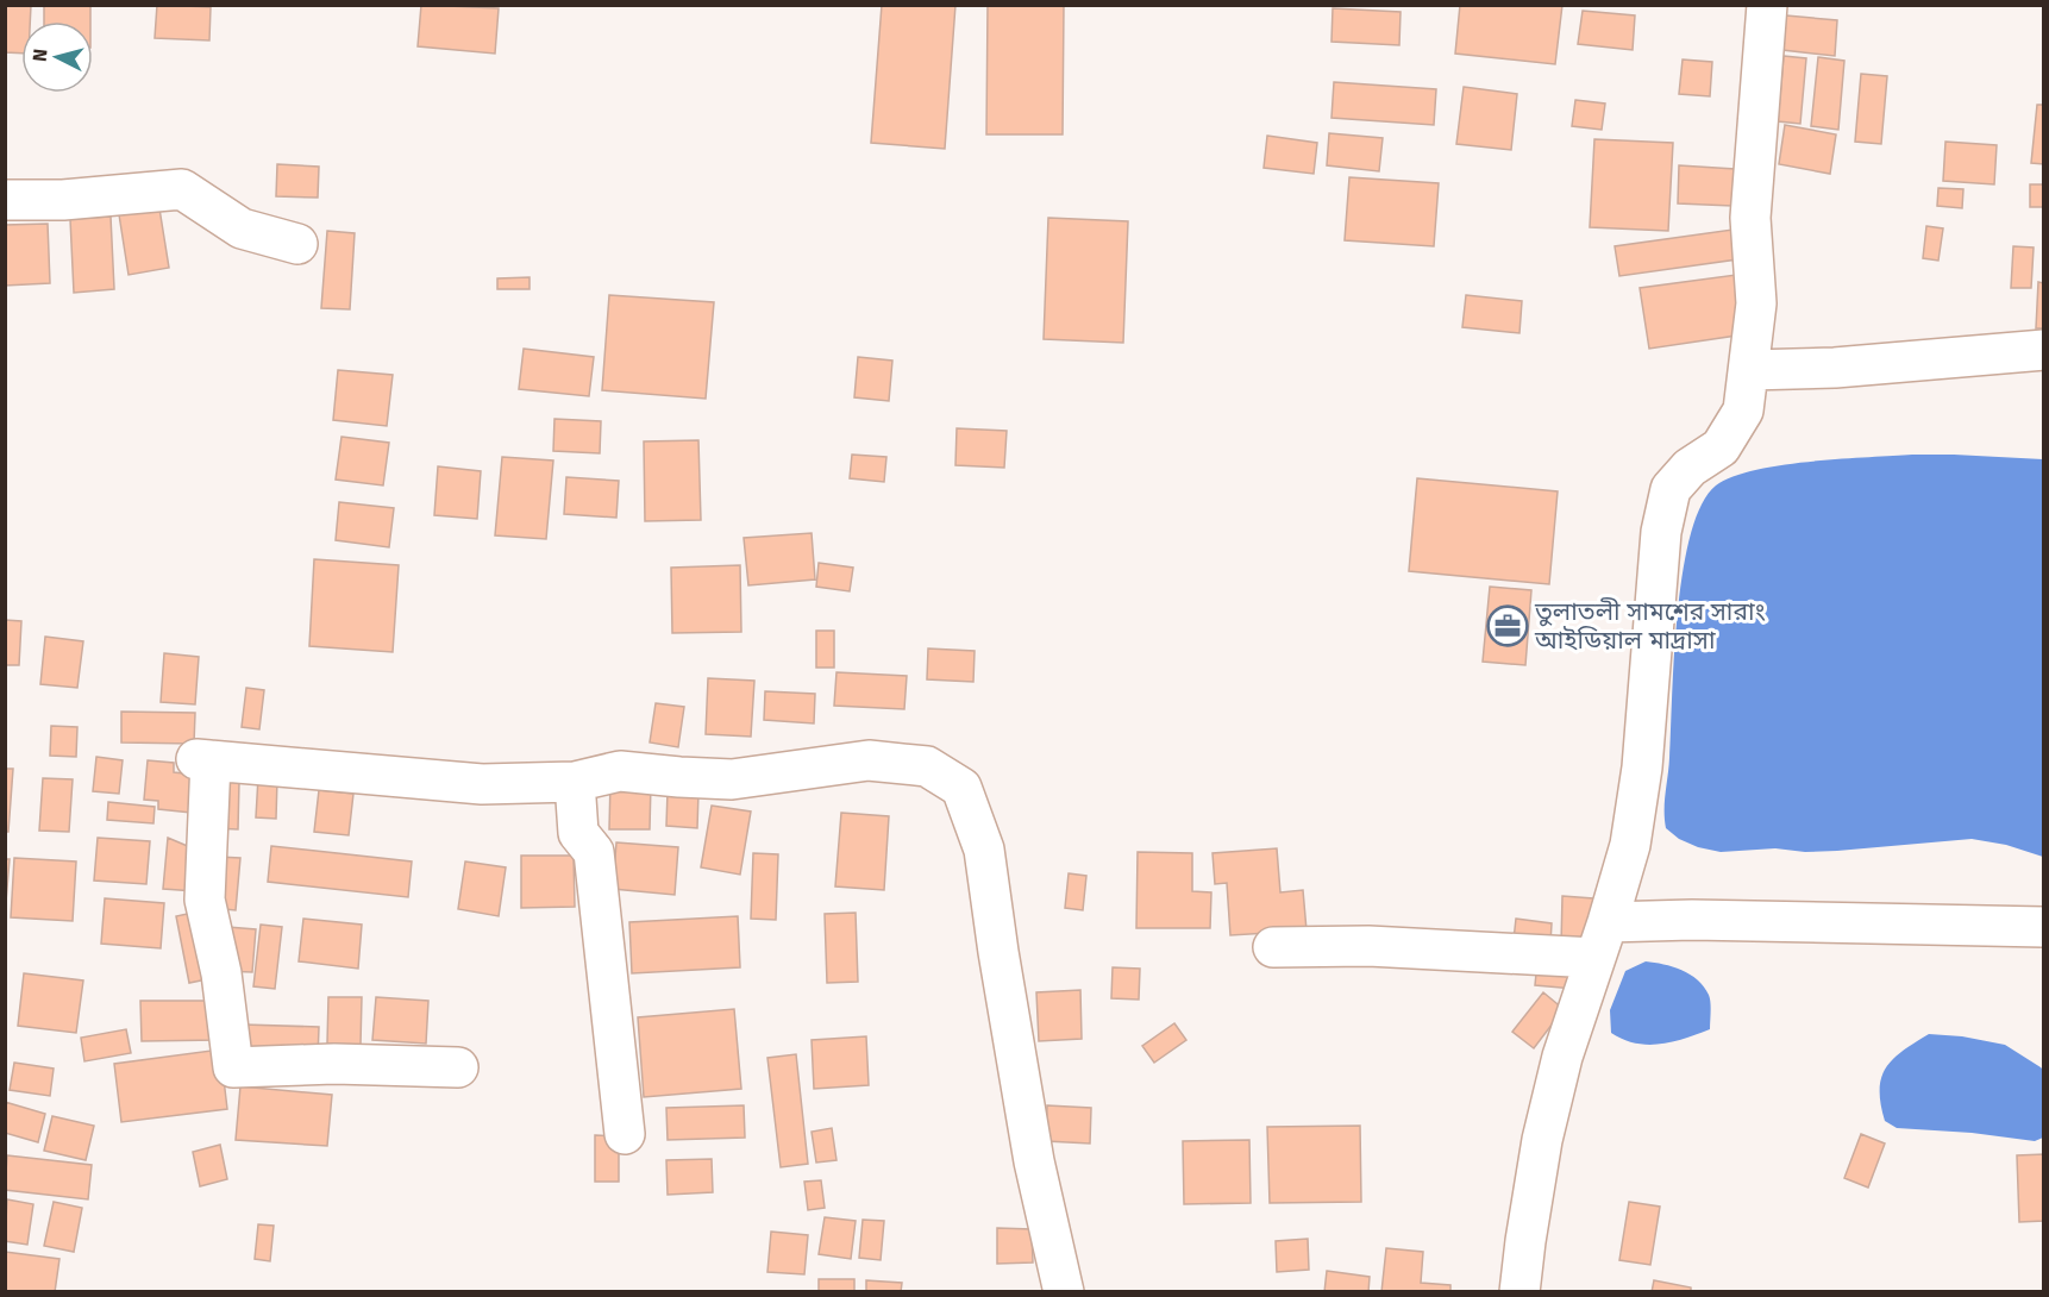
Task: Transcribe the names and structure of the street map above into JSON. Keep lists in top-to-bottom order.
{
  "places": {
    "office": ["তুলাতলী সামশের সারাং আইডিয়াল মাদ্রাসা"]
  },
  "north": "left"
}
